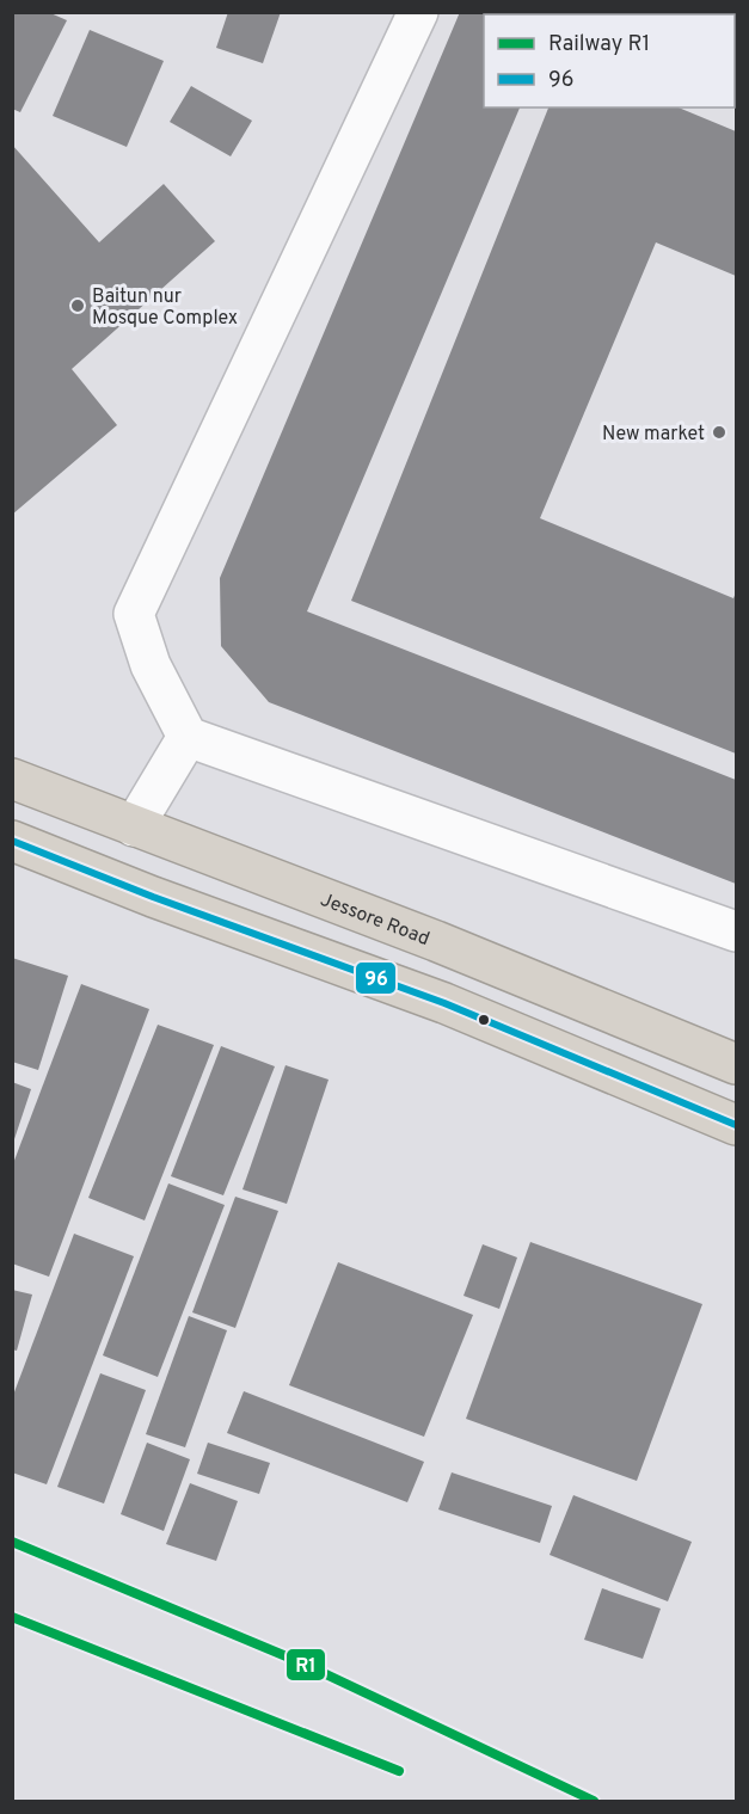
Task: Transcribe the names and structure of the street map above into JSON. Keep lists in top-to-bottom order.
{
  "streets": {
    "highway": ["Jessore Road"]
  },
  "places": ["Baitun nur Mosque Complex", "New market"],
  "lines": ["transit line 96", "rail line R1"],
  "legend": ["Railway R1", "96"]
}
